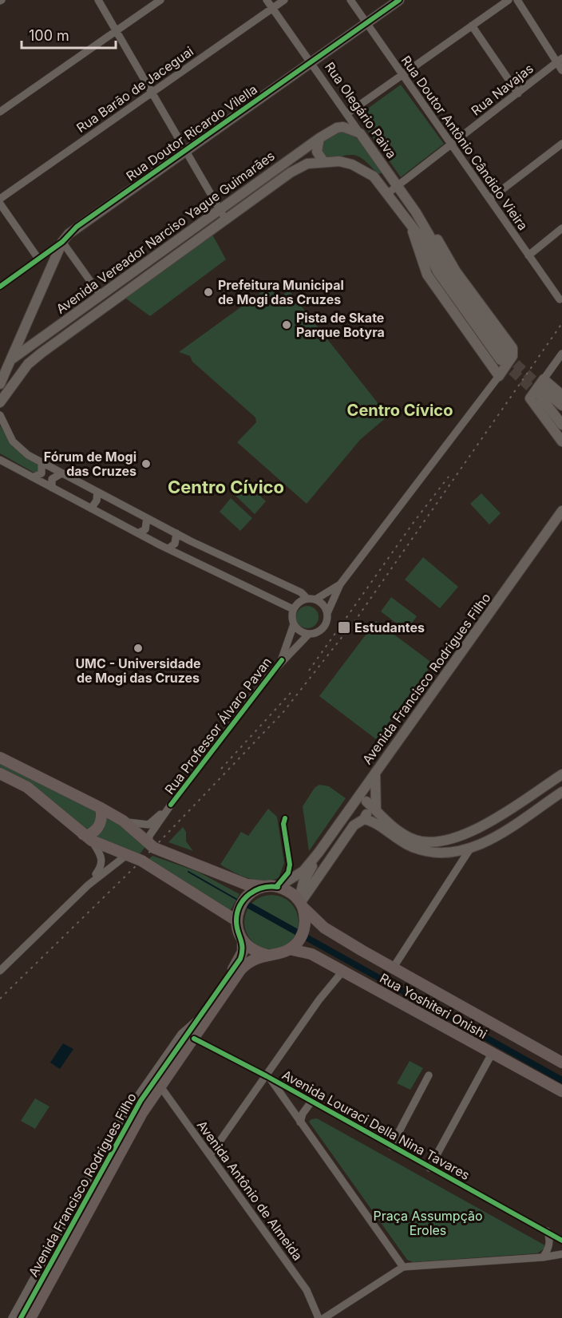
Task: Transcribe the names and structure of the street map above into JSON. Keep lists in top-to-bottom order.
{
  "streets": {
    "main road": [
      "Rua Olegário Paiva",
      "Rua Doutor Ricardo Vilella",
      "Avenida Vereador Narciso Yague Guimarães",
      "Avenida Francisco Rodrigues Filho",
      "Rua Yoshiteri Onishi"
    ],
    "street": [
      "Rua Barão de Jaceguai",
      "Rua Navajas",
      "Rua Doutor Antônio Cândido Vieira",
      "Rua Professor Álvaro Pavan",
      "Avenida Louraci Della Nina Tavares",
      "Avenida Antônio de Almeida"
    ]
  },
  "crossings": [
    ["Rua Barão de Jaceguai", "Rua Olegário Paiva"],
    ["Rua Navajas", "Rua Olegário Paiva"],
    ["Rua Navajas", "Rua Doutor Antônio Cândido Vieira"],
    ["Rua Olegário Paiva", "Rua Doutor Ricardo Vilella"],
    ["Rua Olegário Paiva", "Avenida Vereador Narciso Yague Guimarães"],
    ["Rua Doutor Ricardo Vilella", "Rua Doutor Antônio Cândido Vieira"],
    ["Avenida Francisco Rodrigues Filho", "Rua Yoshiteri Onishi"],
    ["Avenida Francisco Rodrigues Filho", "Avenida Louraci Della Nina Tavares"],
    ["Avenida Francisco Rodrigues Filho", "Avenida Antônio de Almeida"]
  ],
  "districts": ["Centro Cívico", "Centro Cívico"],
  "parks": ["Praça Assumpção Eroles"],
  "places": {
    "other": [
      "Prefeitura Municipal de Mogi das Cruzes",
      "Pista de Skate Parque Botyra",
      "Fórum de Mogi das Cruzes",
      "UMC - Universidade de Mogi das Cruzes"
    ],
    "transit": ["Estudantes"]
  },
  "scale_bar": "100 m"
}
